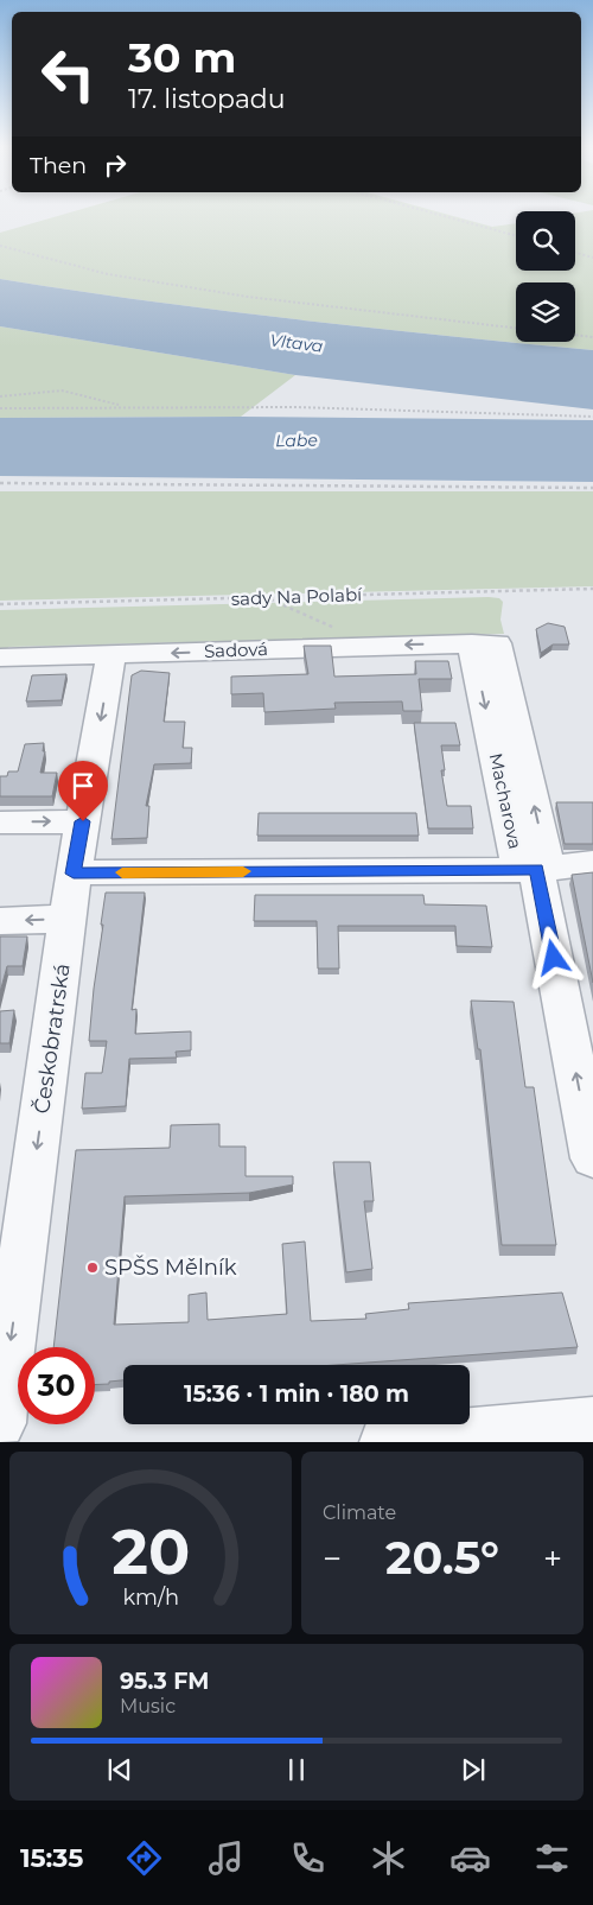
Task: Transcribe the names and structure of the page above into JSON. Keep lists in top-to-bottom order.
{
  "streets": {
    "street": ["Sadová", "Macharova", "Českobratrská"],
    "path": ["sady Na Polabí"]
  },
  "crossings": [
    ["Sadová", "Macharova"],
    ["Sadová", "Českobratrská"]
  ],
  "one_way": ["Macharova", "Českobratrská"],
  "water": ["Vltava", "Labe"],
  "places": ["SPŠS Mělník"],
  "page": {
    "turn": ["30 m", "17. listopadu"],
    "then": "Then",
    "limit": "30",
    "trip": "15:36 · 1 min · 180 m",
    "tile": "Climate",
    "heat": ["−", "20.5°", "+"],
    "song": ["95.3 FM", "Music"],
    "tabs": "15:35",
    "gauge": ["20", "km/h"]
  }
}
